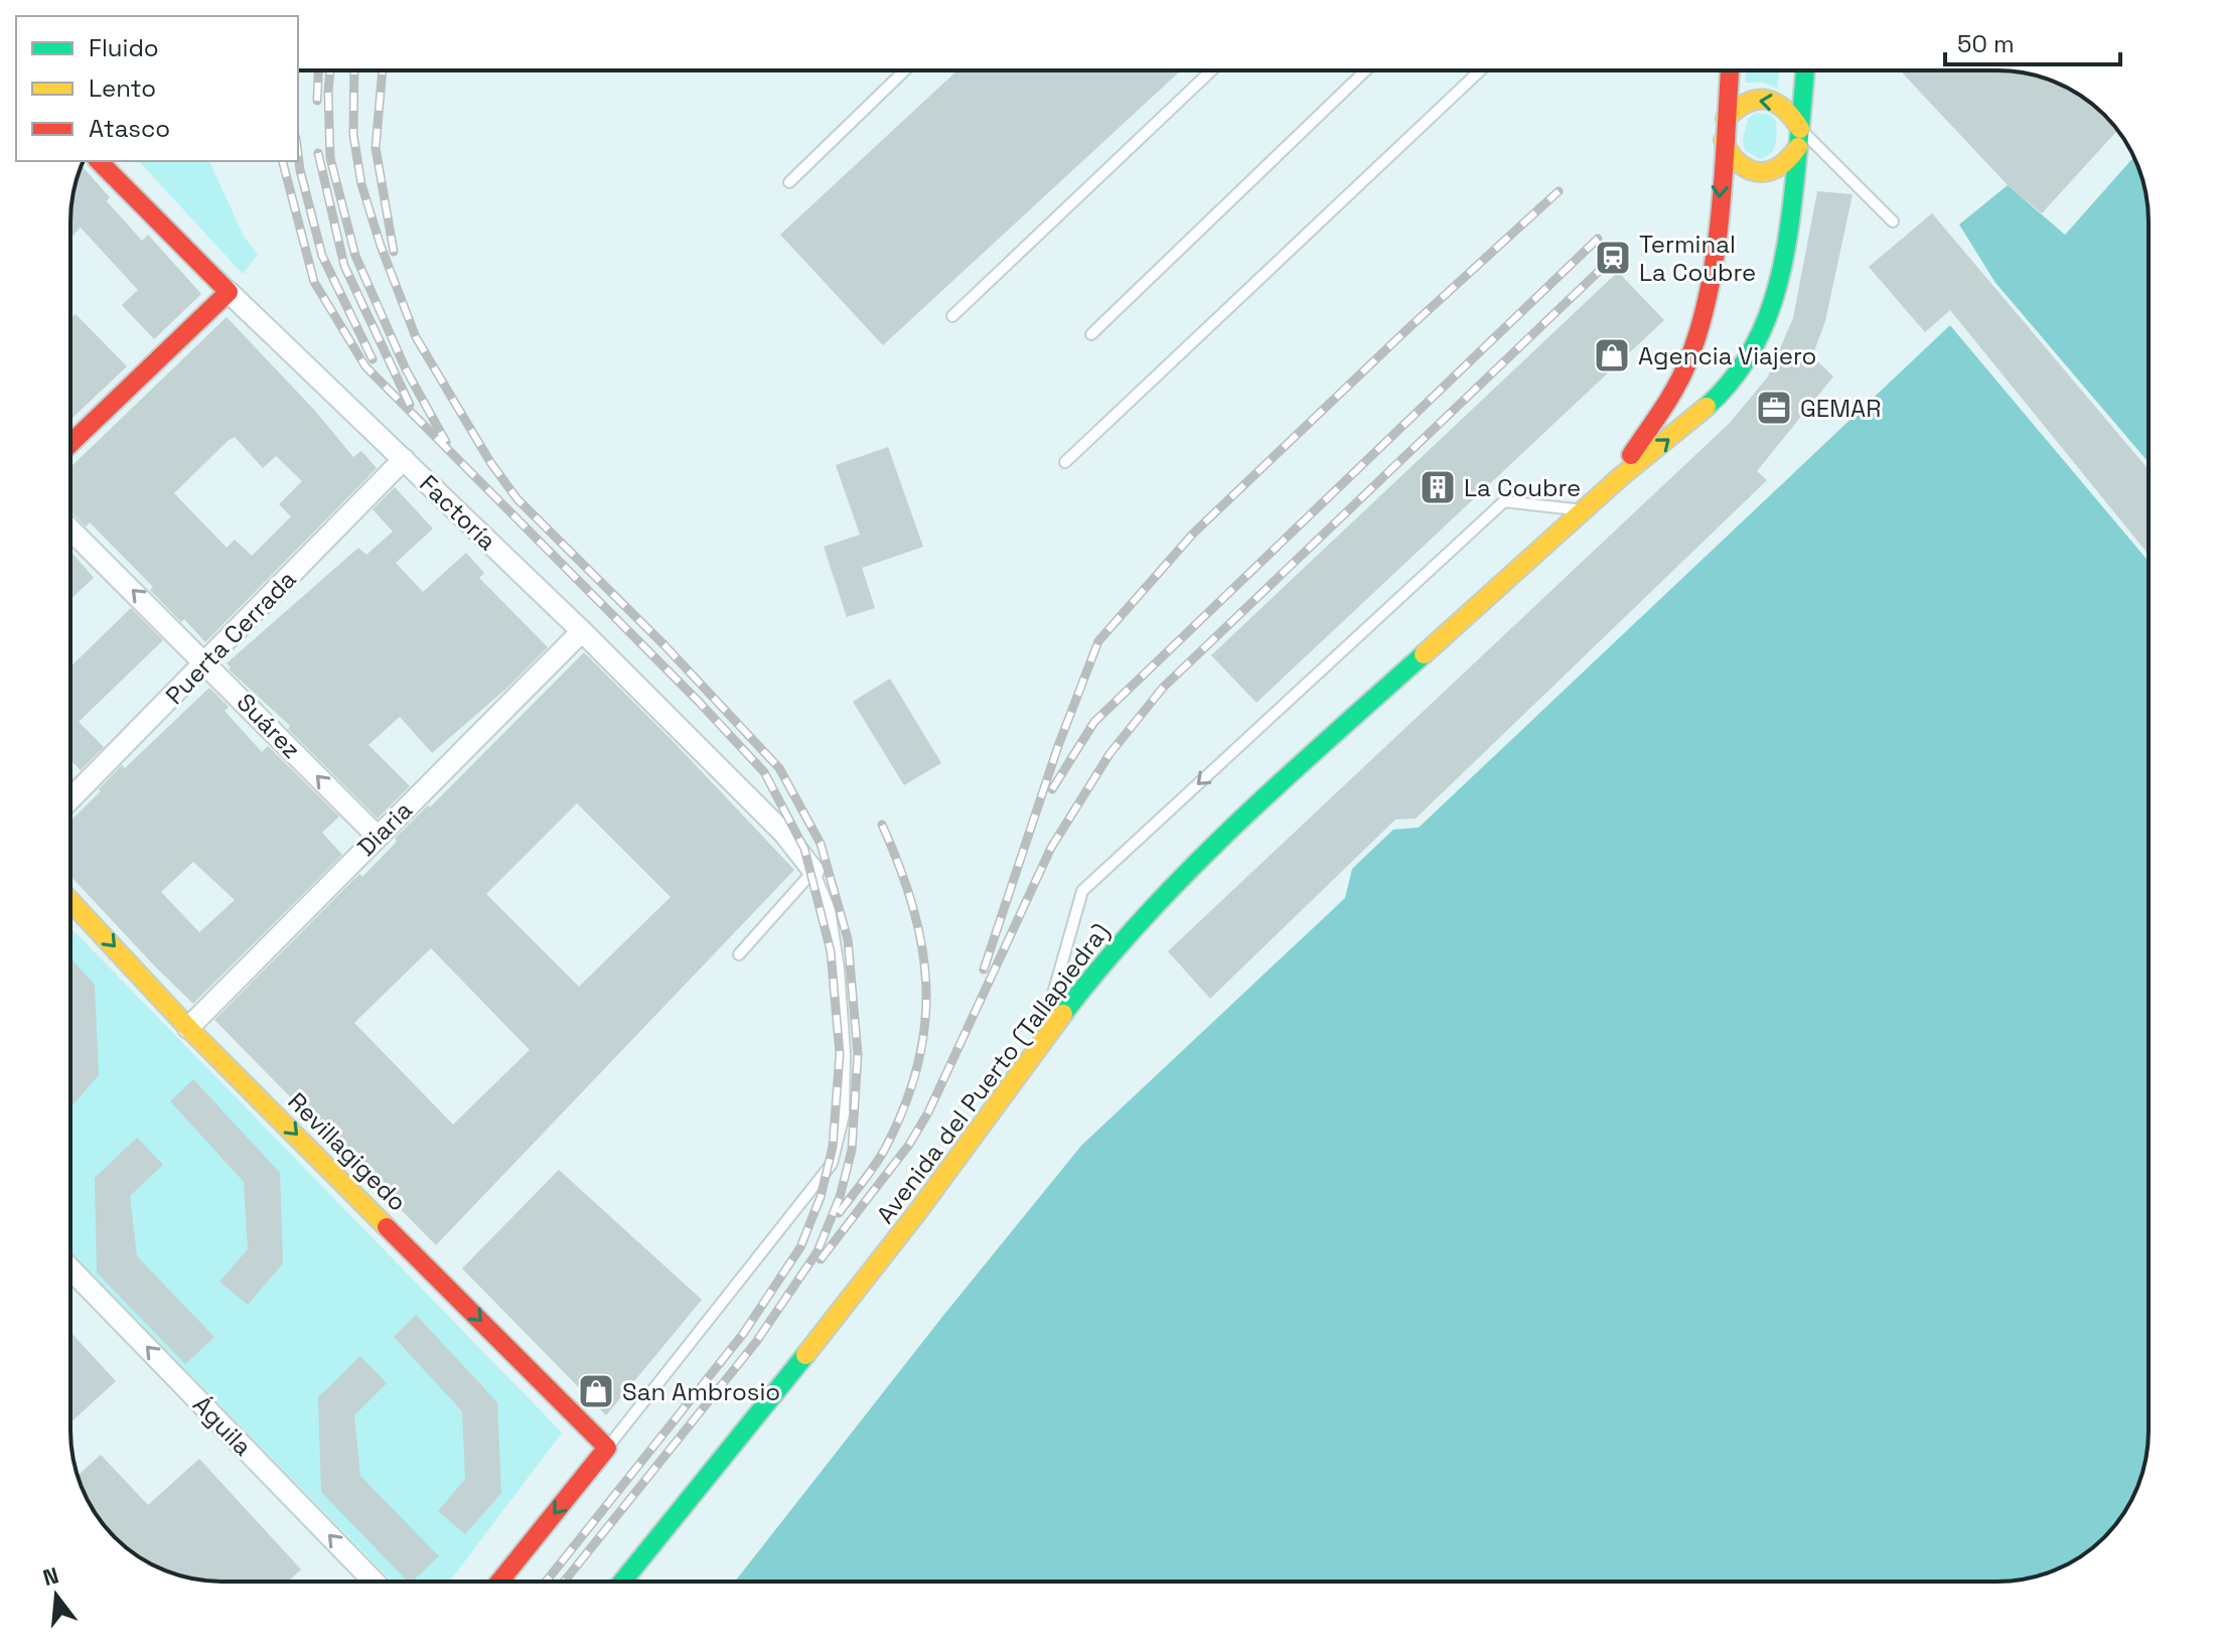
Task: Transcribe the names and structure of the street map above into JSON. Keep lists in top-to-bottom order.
{
  "streets": {
    "main road": ["Factoría", "Avenida del Puerto (Tallapiedra)", "Revillagigedo"],
    "street": [
      "Puerta Cerrada",
      "Suárez",
      "Diaria",
      "Águila"
    ]
  },
  "crossings": [
    ["Factoría", "Puerta Cerrada"],
    ["Factoría", "Diaria"],
    ["Puerta Cerrada", "Suárez"],
    ["Suárez", "Diaria"],
    ["Diaria", "Revillagigedo"]
  ],
  "one_way": ["Suárez", "Revillagigedo", "Águila"],
  "places": {
    "station": ["Terminal La Coubre"],
    "shop": ["Agencia Viajero", "San Ambrosio"],
    "office": ["GEMAR"],
    "building": ["La Coubre"]
  },
  "legend": ["Fluido", "Lento", "Atasco"],
  "scale_bar": "50 m",
  "north": "top"
}
